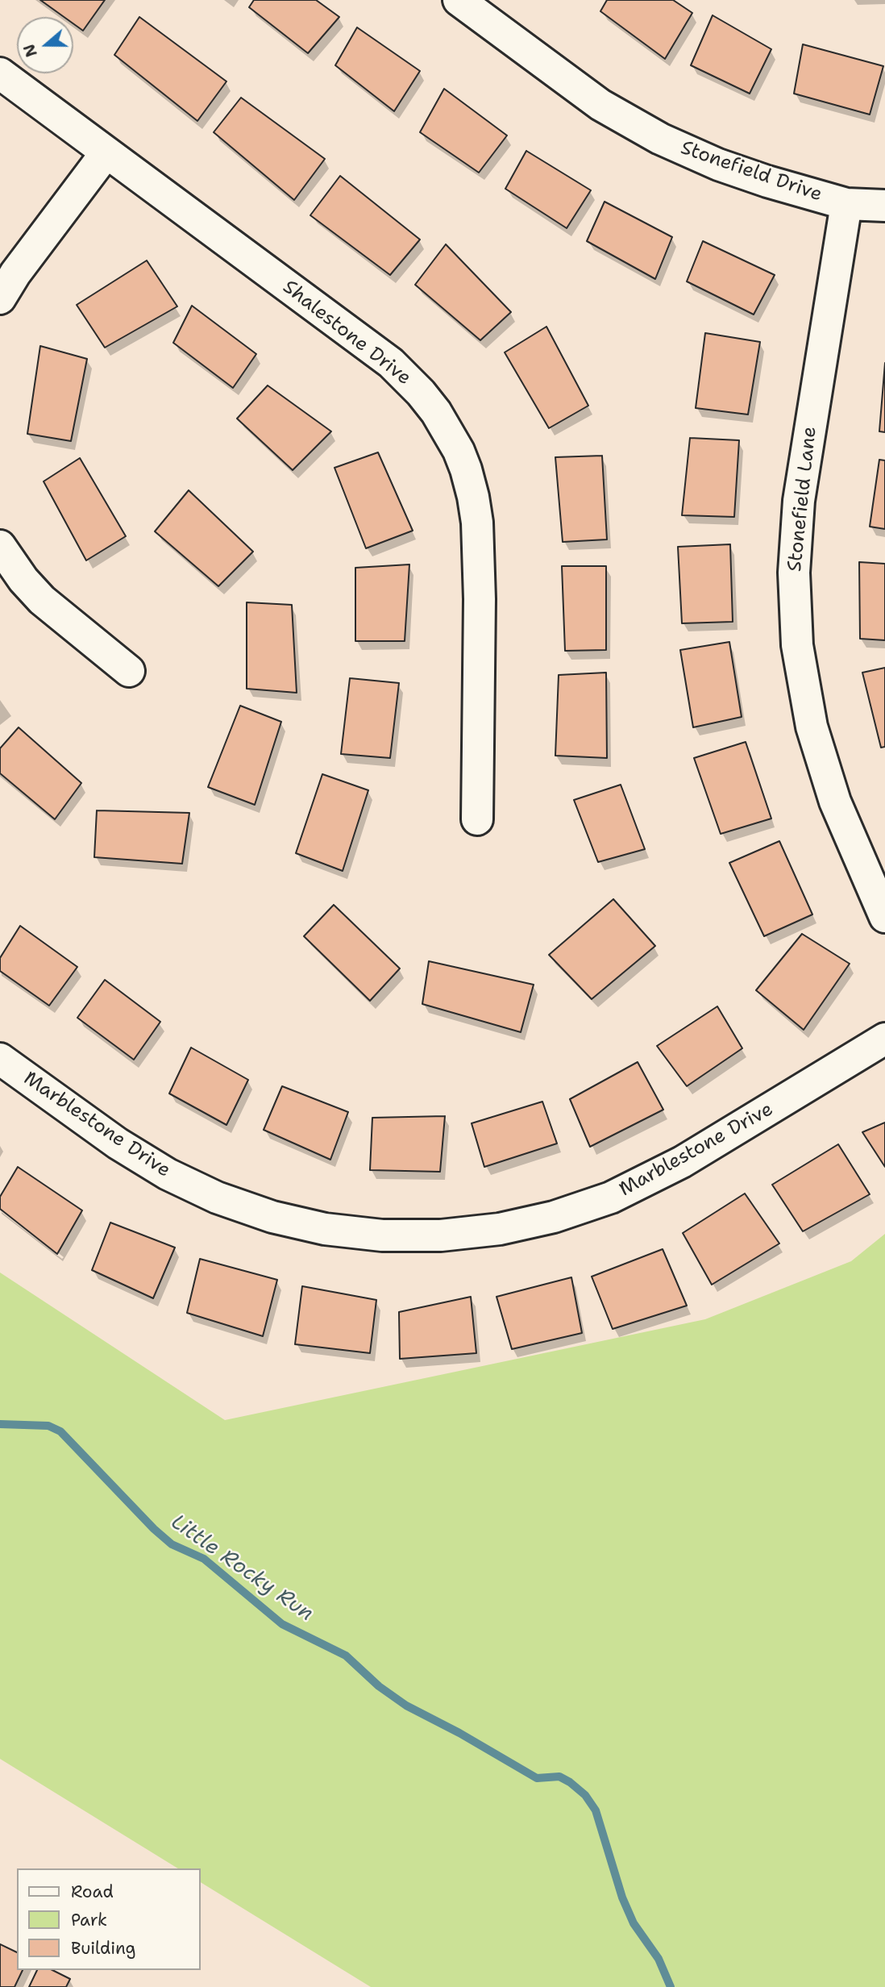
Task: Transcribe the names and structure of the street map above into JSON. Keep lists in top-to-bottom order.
{
  "streets": {
    "street": [
      "Stonefield Drive",
      "Shalestone Drive",
      "Stonefield Lane",
      "Marblestone Drive"
    ]
  },
  "crossings": [
    ["Stonefield Drive", "Stonefield Lane"]
  ],
  "water": ["Little Rocky Run"],
  "legend": ["Road", "Park", "Building"],
  "north": "left"
}
